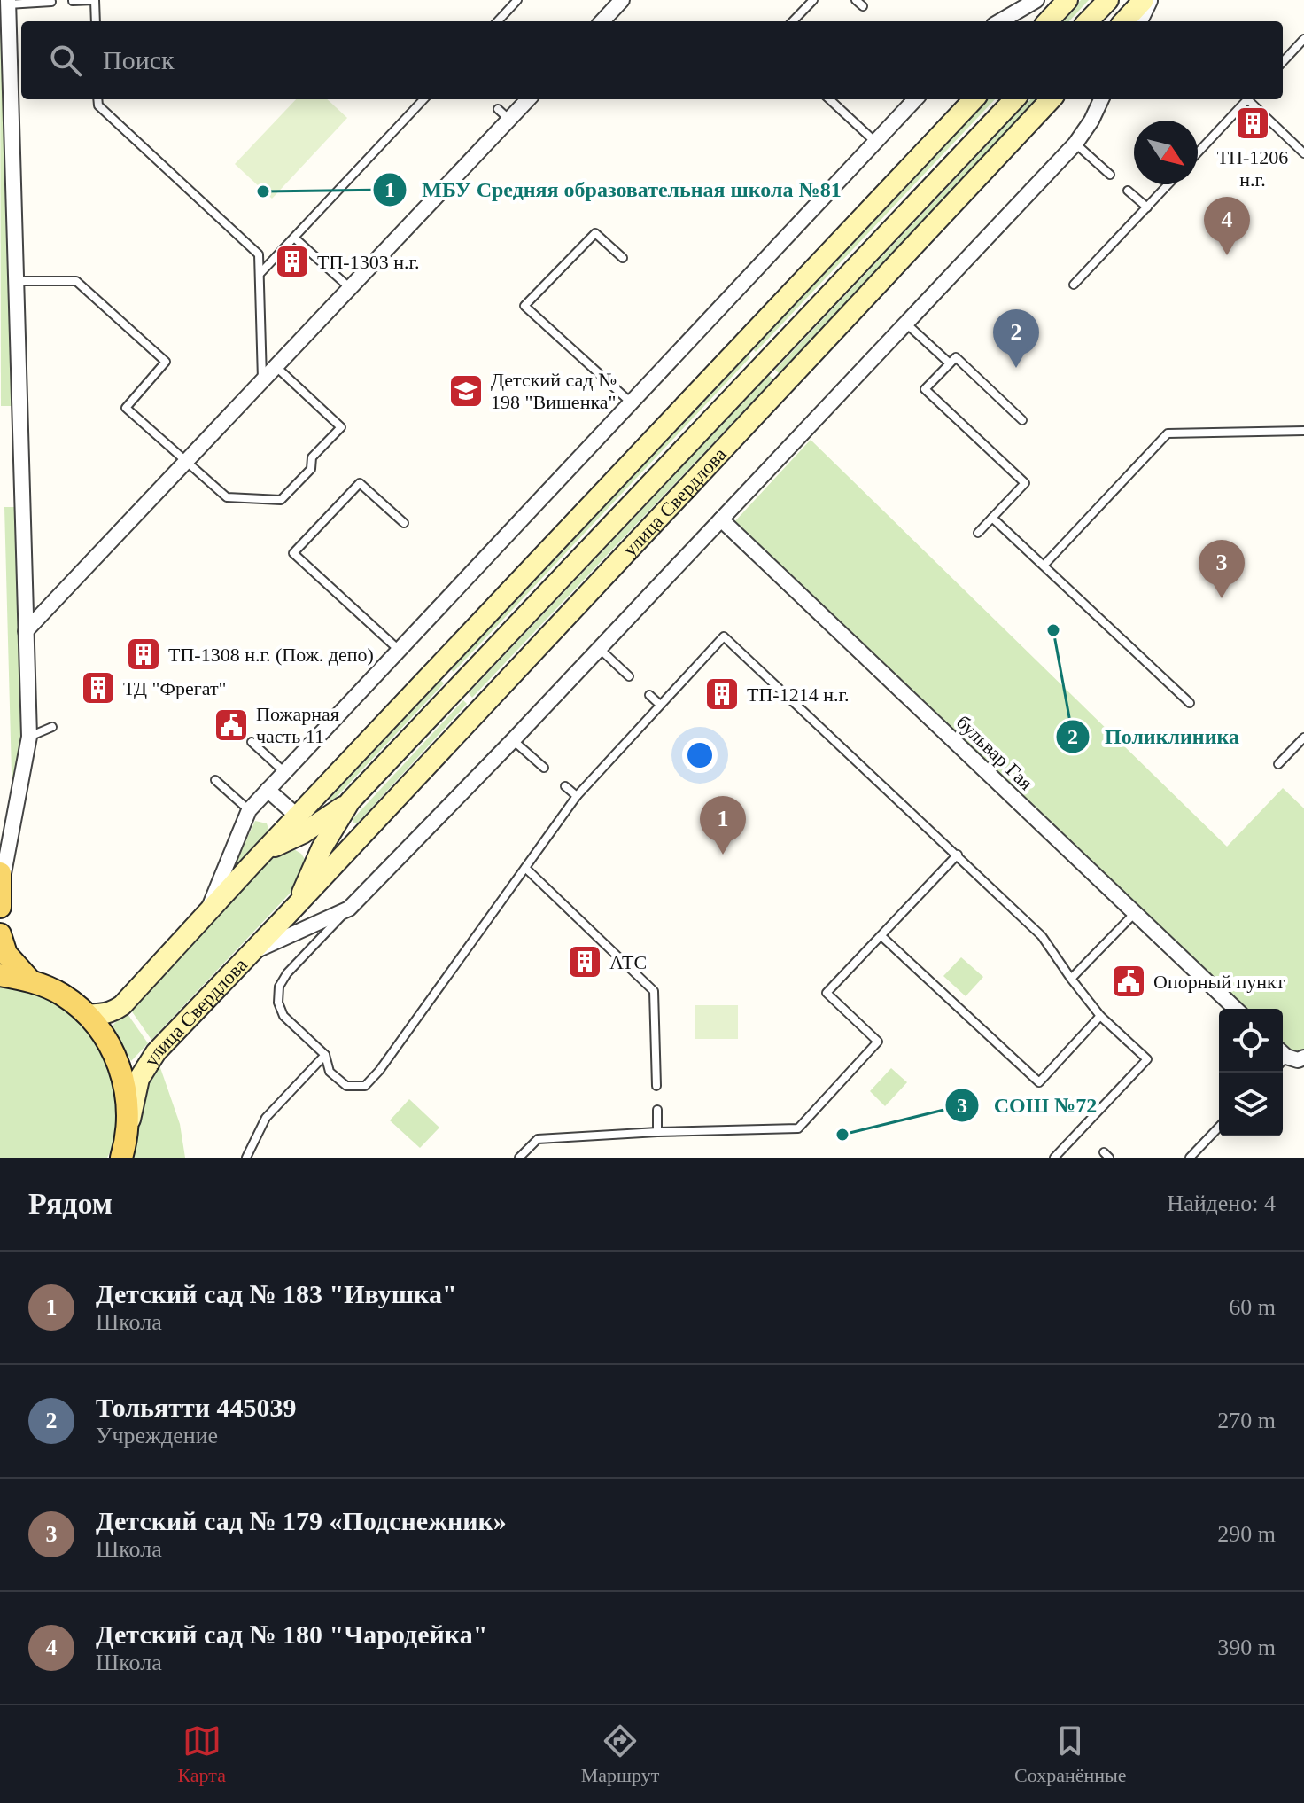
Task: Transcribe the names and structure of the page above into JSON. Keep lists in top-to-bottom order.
{
  "streets": {
    "main road": ["улица Свердлова"],
    "street": ["бульвар Гая"]
  },
  "places": {
    "building": [
      "ТП-1206 н.г.",
      "ТП-1303 н.г.",
      "ТП-1308 н.г. (Пож. депо)",
      "ТД \"Фрегат\"",
      "ТП-1214 н.г.",
      "АТС"
    ],
    "other": ["МБУ Средняя образовательная школа №81", "Поликлиника", "СОШ №72"],
    "school or university": ["Детский сад № 198 \"Вишенка\""],
    "public building": ["Пожарная часть 11", "Опорный пункт"]
  },
  "north": "bottom right",
  "page": {
    "search": "Поиск",
    "pins": [
      "4",
      "2",
      "3",
      "1"
    ],
    "heading": ["Рядом", "Найдено: 4"],
    "list": [
      {
        "mark": "1",
        "name": "Детский сад № 183 \"Ивушка\"",
        "note": "Школа",
        "value": "60 m"
      },
      {
        "mark": "2",
        "name": "Тольятти 445039",
        "note": "Учреждение",
        "value": "270 m"
      },
      {
        "mark": "3",
        "name": "Детский сад № 179 «Подснежник»",
        "note": "Школа",
        "value": "290 m"
      },
      {
        "mark": "4",
        "name": "Детский сад № 180 \"Чародейка\"",
        "note": "Школа",
        "value": "390 m"
      }
    ],
    "nav": ["Карта", "Маршрут", "Сохранённые"]
  }
}
